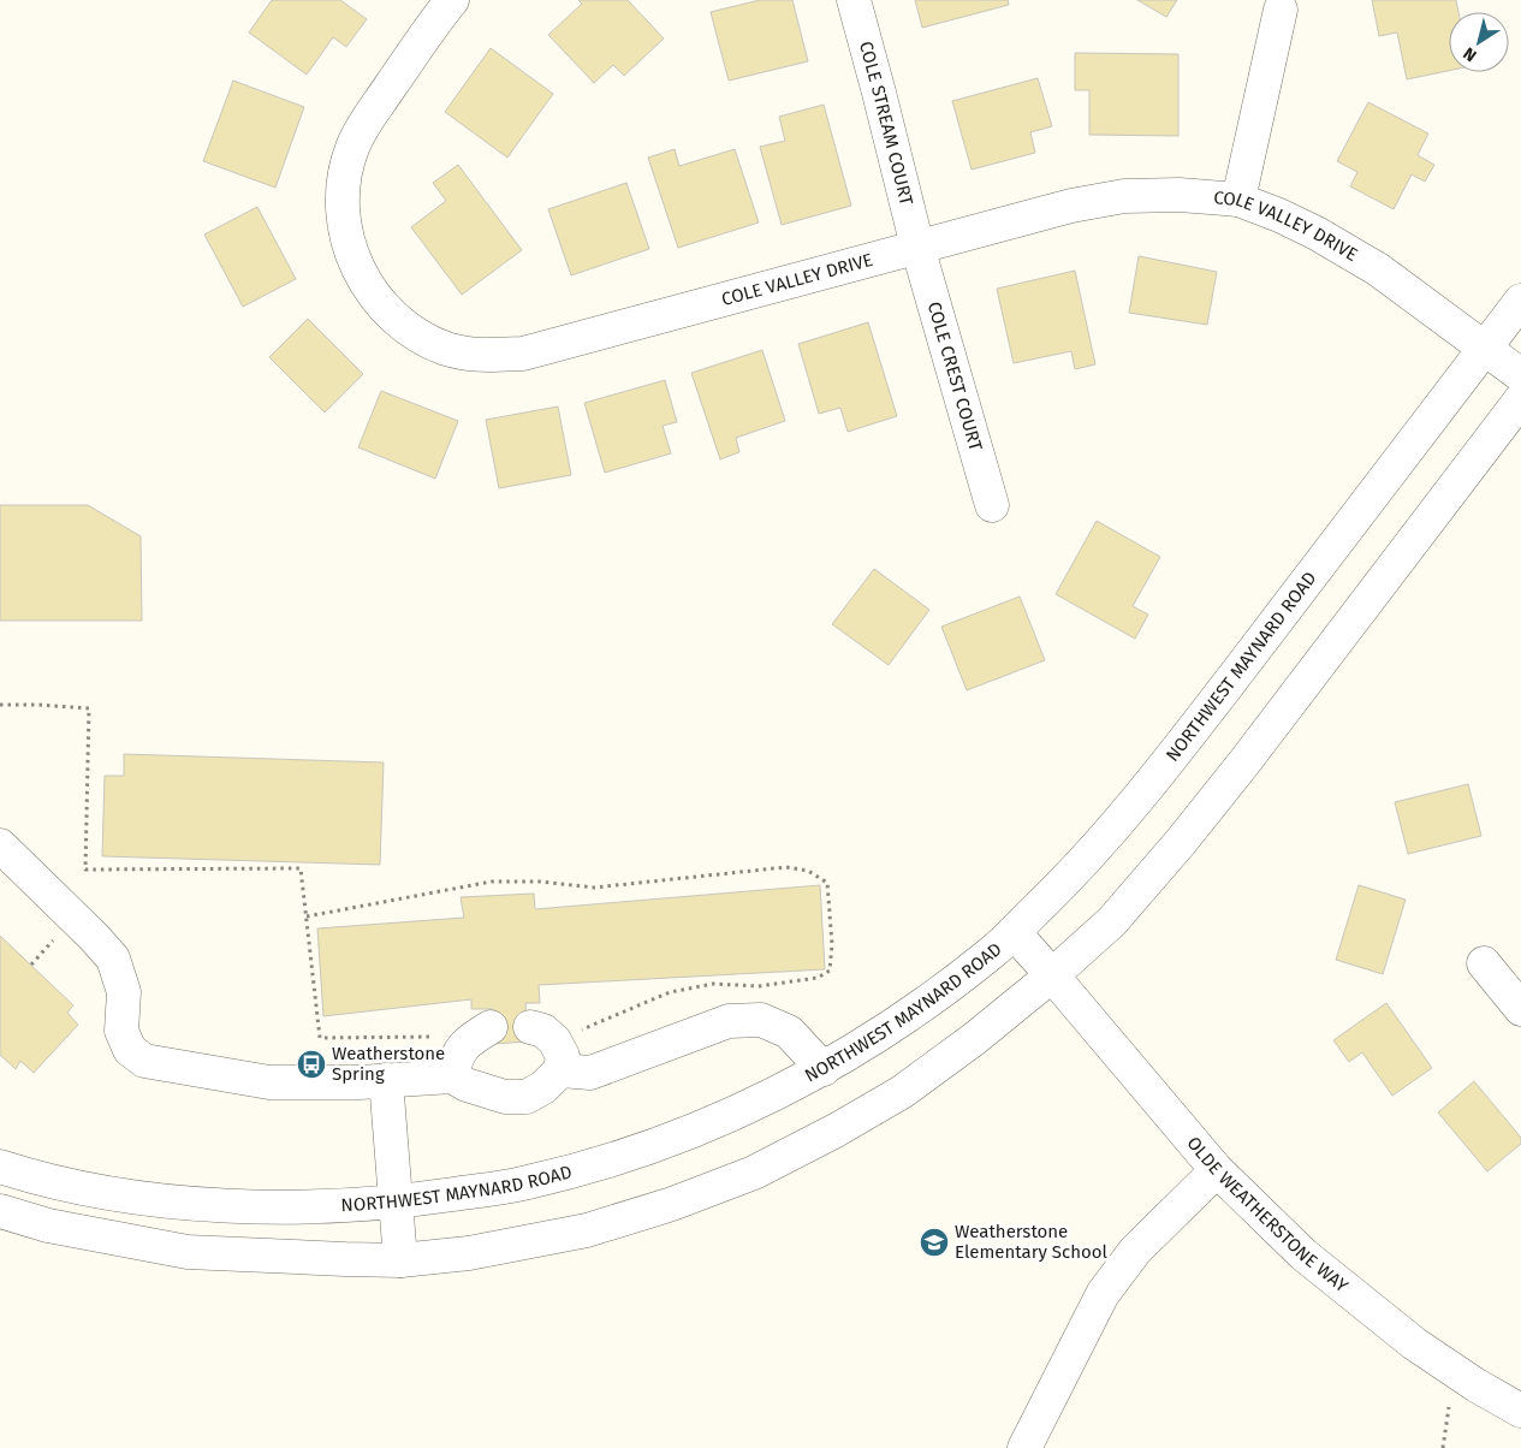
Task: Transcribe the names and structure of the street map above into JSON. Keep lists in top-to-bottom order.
{
  "streets": {
    "main road": [
      "COLE STREAM COURT",
      "COLE VALLEY DRIVE",
      "COLE CREST COURT",
      "NORTHWEST MAYNARD ROAD",
      "OLDE WEATHERSTONE WAY"
    ]
  },
  "crossings": [
    ["COLE STREAM COURT", "COLE VALLEY DRIVE"],
    ["COLE STREAM COURT", "COLE CREST COURT"],
    ["COLE VALLEY DRIVE", "COLE CREST COURT"],
    ["COLE VALLEY DRIVE", "NORTHWEST MAYNARD ROAD"],
    ["NORTHWEST MAYNARD ROAD", "OLDE WEATHERSTONE WAY"]
  ],
  "places": {
    "bus stop": ["Weatherstone Spring"],
    "school or university": ["Weatherstone Elementary School"]
  },
  "north": "bottom left"
}
